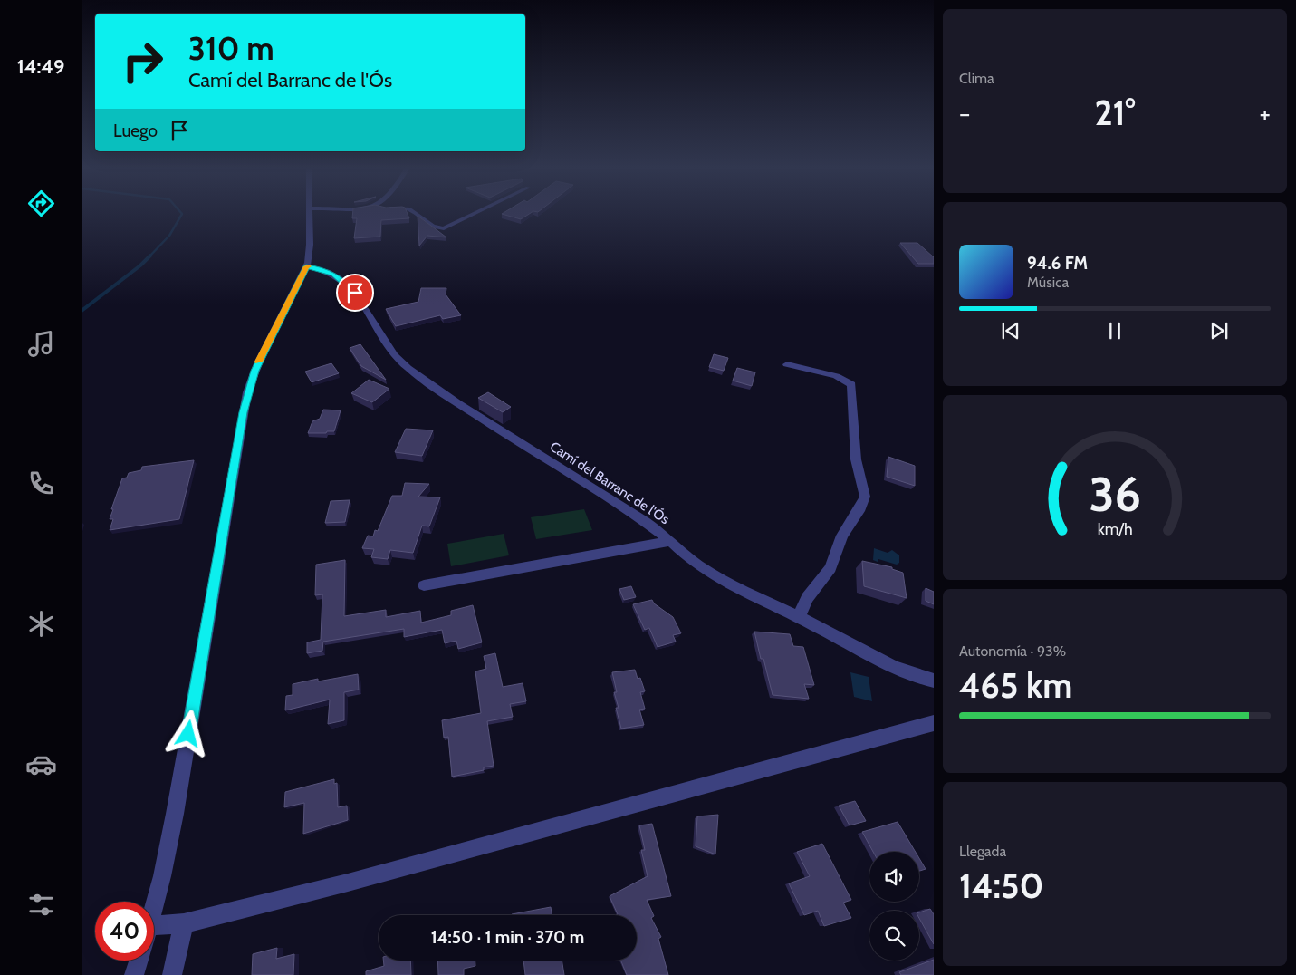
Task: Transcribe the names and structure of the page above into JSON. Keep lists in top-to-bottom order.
{
  "streets": {
    "street": ["Camí del Barranc de l'Ós"]
  },
  "page": {
    "tabs": "14:49",
    "tile": [
      "Clima",
      ["Autonomía · 93%", "465 km"],
      ["Llegada", "14:50"]
    ],
    "turn": ["310 m", "Camí del Barranc de l'Ós"],
    "heat": ["−", "21°", "+"],
    "then": "Luego",
    "song": ["94.6 FM", "Música"],
    "limit": "40",
    "trip": "14:50 · 1 min · 370 m",
    "gauge": ["36", "km/h"]
  }
}
